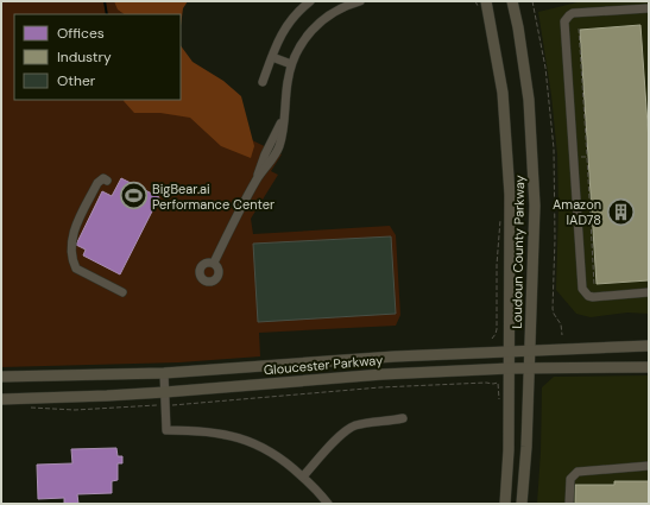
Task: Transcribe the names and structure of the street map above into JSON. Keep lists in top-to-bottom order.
{
  "streets": {
    "main road": ["Loudoun County Parkway", "Gloucester Parkway"]
  },
  "crossings": [
    ["Loudoun County Parkway", "Gloucester Parkway"]
  ],
  "places": {
    "sports": ["BigBear.ai Performance Center"],
    "building": ["Amazon IAD78"]
  },
  "legend": ["Offices", "Industry", "Other"]
}
